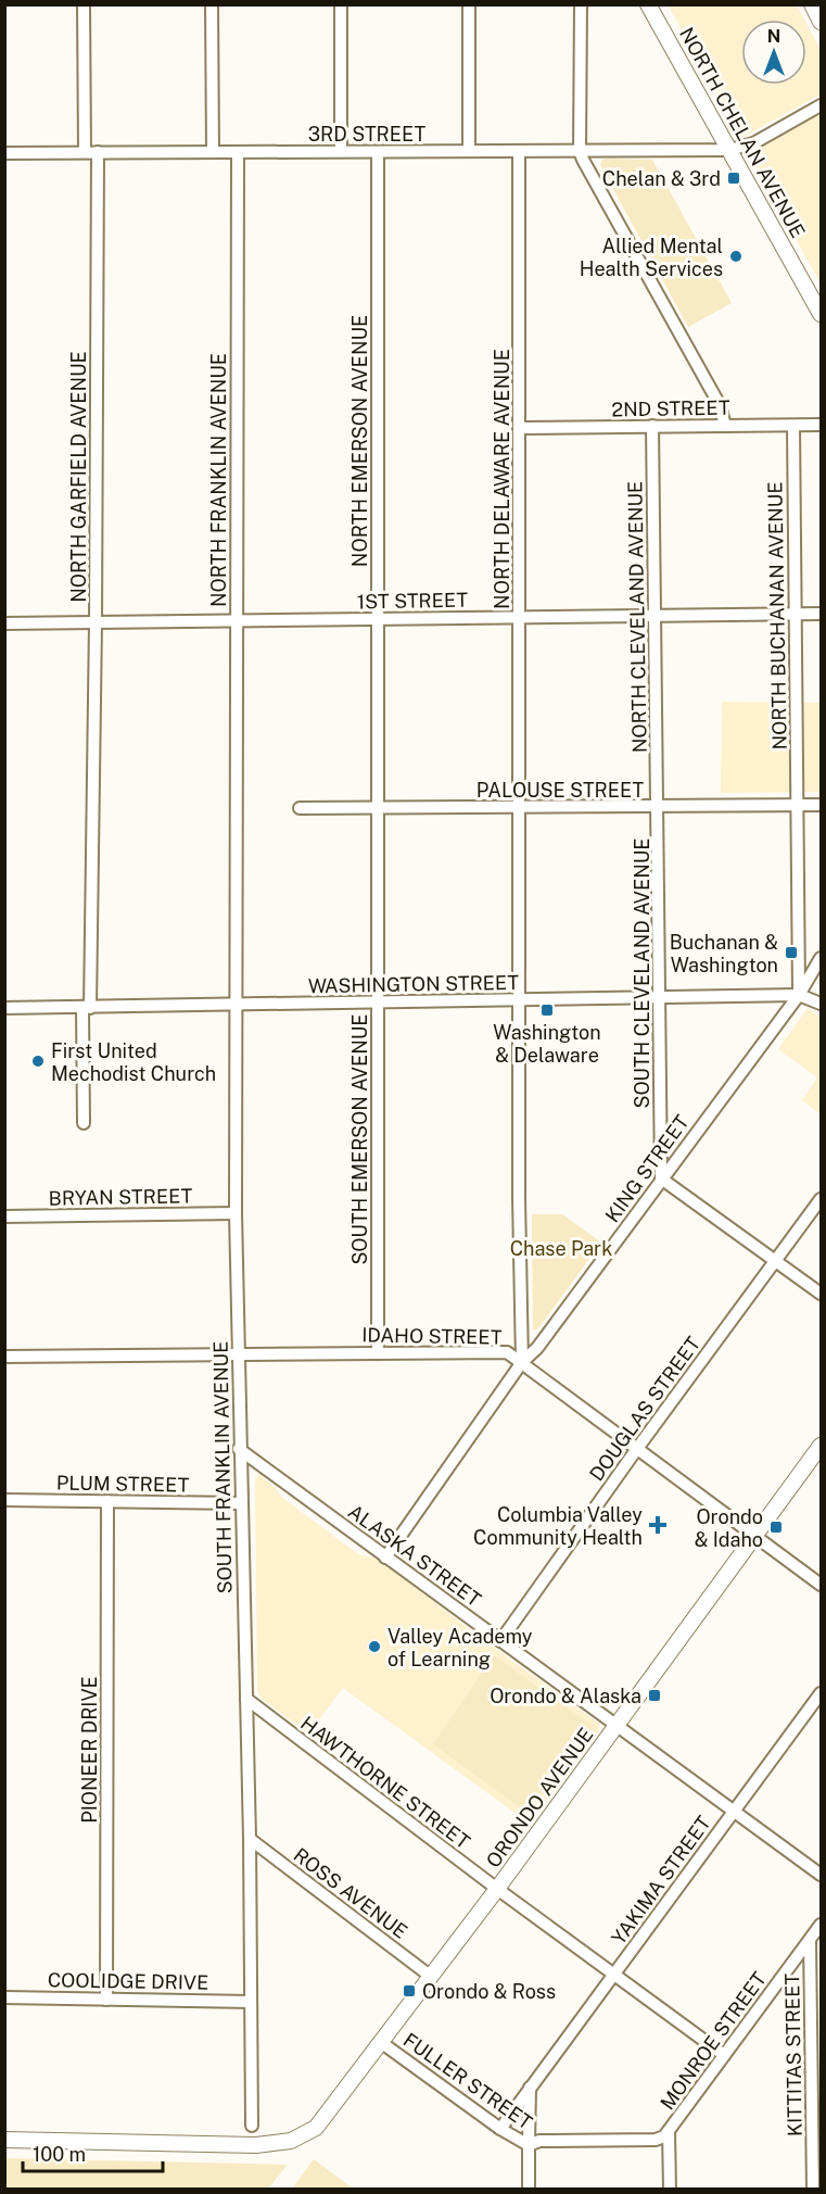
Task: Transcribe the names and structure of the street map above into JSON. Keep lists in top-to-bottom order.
{
  "streets": {
    "main road": ["NORTH CHELAN AVENUE", "ORONDO AVENUE"],
    "street": [
      "3RD STREET",
      "2ND STREET",
      "NORTH EMERSON AVENUE",
      "NORTH GARFIELD AVENUE",
      "NORTH DELAWARE AVENUE",
      "NORTH FRANKLIN AVENUE",
      "1ST STREET",
      "NORTH BUCHANAN AVENUE",
      "NORTH CLEVELAND AVENUE",
      "PALOUSE STREET",
      "SOUTH CLEVELAND AVENUE",
      "WASHINGTON STREET",
      "SOUTH EMERSON AVENUE",
      "KING STREET",
      "BRYAN STREET",
      "IDAHO STREET",
      "DOUGLAS STREET",
      "SOUTH FRANKLIN AVENUE",
      "PLUM STREET",
      "ALASKA STREET",
      "PIONEER DRIVE",
      "HAWTHORNE STREET",
      "YAKIMA STREET",
      "ROSS AVENUE",
      "COOLIDGE DRIVE",
      "MONROE STREET",
      "KITTITAS STREET",
      "FULLER STREET"
    ]
  },
  "crossings": [
    ["NORTH CHELAN AVENUE", "3RD STREET"],
    ["3RD STREET", "NORTH EMERSON AVENUE"],
    ["3RD STREET", "NORTH GARFIELD AVENUE"],
    ["3RD STREET", "NORTH DELAWARE AVENUE"],
    ["3RD STREET", "NORTH FRANKLIN AVENUE"],
    ["2ND STREET", "NORTH DELAWARE AVENUE"],
    ["2ND STREET", "NORTH BUCHANAN AVENUE"],
    ["2ND STREET", "NORTH CLEVELAND AVENUE"],
    ["NORTH EMERSON AVENUE", "1ST STREET"],
    ["NORTH EMERSON AVENUE", "PALOUSE STREET"],
    ["NORTH EMERSON AVENUE", "SOUTH EMERSON AVENUE"],
    ["NORTH GARFIELD AVENUE", "1ST STREET"],
    ["NORTH GARFIELD AVENUE", "WASHINGTON STREET"],
    ["NORTH DELAWARE AVENUE", "1ST STREET"],
    ["NORTH DELAWARE AVENUE", "PALOUSE STREET"],
    ["NORTH DELAWARE AVENUE", "WASHINGTON STREET"],
    ["NORTH DELAWARE AVENUE", "KING STREET"],
    ["NORTH DELAWARE AVENUE", "IDAHO STREET"],
    ["NORTH FRANKLIN AVENUE", "1ST STREET"],
    ["NORTH FRANKLIN AVENUE", "SOUTH FRANKLIN AVENUE"],
    ["1ST STREET", "NORTH BUCHANAN AVENUE"],
    ["1ST STREET", "NORTH CLEVELAND AVENUE"],
    ["NORTH BUCHANAN AVENUE", "PALOUSE STREET"],
    ["NORTH BUCHANAN AVENUE", "WASHINGTON STREET"],
    ["NORTH BUCHANAN AVENUE", "KING STREET"],
    ["NORTH CLEVELAND AVENUE", "PALOUSE STREET"],
    ["NORTH CLEVELAND AVENUE", "SOUTH CLEVELAND AVENUE"],
    ["PALOUSE STREET", "SOUTH CLEVELAND AVENUE"],
    ["PALOUSE STREET", "SOUTH EMERSON AVENUE"],
    ["SOUTH CLEVELAND AVENUE", "WASHINGTON STREET"],
    ["SOUTH CLEVELAND AVENUE", "KING STREET"],
    ["WASHINGTON STREET", "SOUTH EMERSON AVENUE"],
    ["WASHINGTON STREET", "KING STREET"],
    ["WASHINGTON STREET", "SOUTH FRANKLIN AVENUE"],
    ["SOUTH EMERSON AVENUE", "IDAHO STREET"],
    ["KING STREET", "IDAHO STREET"],
    ["KING STREET", "ALASKA STREET"],
    ["BRYAN STREET", "SOUTH FRANKLIN AVENUE"],
    ["IDAHO STREET", "DOUGLAS STREET"],
    ["IDAHO STREET", "SOUTH FRANKLIN AVENUE"],
    ["IDAHO STREET", "ORONDO AVENUE"],
    ["DOUGLAS STREET", "ALASKA STREET"],
    ["SOUTH FRANKLIN AVENUE", "PLUM STREET"],
    ["SOUTH FRANKLIN AVENUE", "ALASKA STREET"],
    ["SOUTH FRANKLIN AVENUE", "HAWTHORNE STREET"],
    ["SOUTH FRANKLIN AVENUE", "ROSS AVENUE"],
    ["SOUTH FRANKLIN AVENUE", "COOLIDGE DRIVE"],
    ["PLUM STREET", "PIONEER DRIVE"],
    ["ALASKA STREET", "ORONDO AVENUE"],
    ["ALASKA STREET", "YAKIMA STREET"],
    ["PIONEER DRIVE", "COOLIDGE DRIVE"],
    ["HAWTHORNE STREET", "ORONDO AVENUE"],
    ["HAWTHORNE STREET", "YAKIMA STREET"],
    ["HAWTHORNE STREET", "MONROE STREET"],
    ["ORONDO AVENUE", "ROSS AVENUE"],
    ["ORONDO AVENUE", "FULLER STREET"],
    ["YAKIMA STREET", "FULLER STREET"],
    ["MONROE STREET", "KITTITAS STREET"],
    ["MONROE STREET", "FULLER STREET"]
  ],
  "parks": ["Chase Park"],
  "places": {
    "transit": [
      "Chelan & 3rd",
      "Buchanan & Washington",
      "Washington & Delaware",
      "Orondo & Idaho",
      "Orondo & Alaska",
      "Orondo & Ross"
    ],
    "other": ["Allied Mental Health Services", "First United Mechodist Church", "Valley Academy of Learning"],
    "health": ["Columbia Valley Community Health"]
  },
  "scale_bar": "100 m",
  "north": "top"
}
